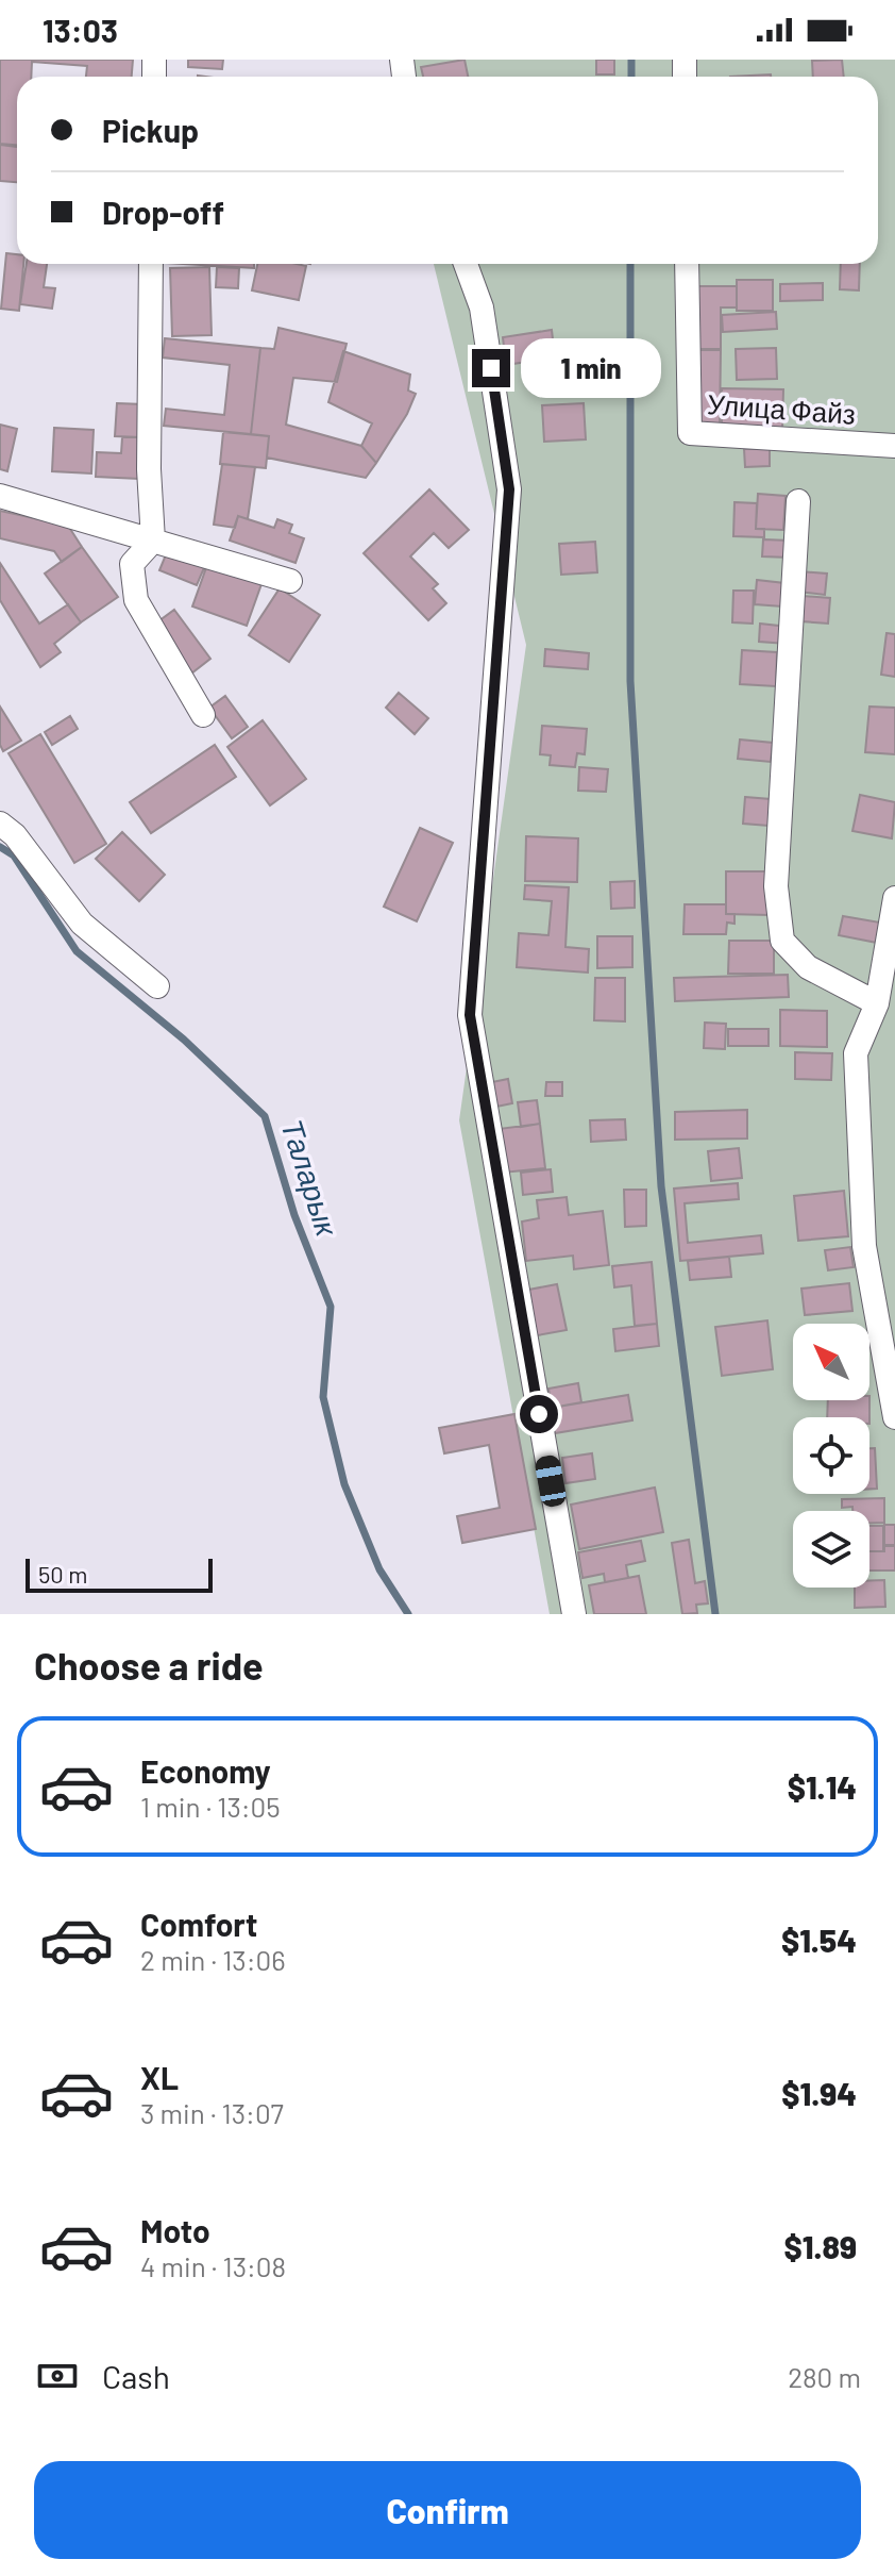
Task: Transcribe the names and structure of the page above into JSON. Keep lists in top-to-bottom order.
{
  "streets": {
    "street": ["Улица Файз"]
  },
  "water": ["Таларык"],
  "scale_bar": "50 m",
  "north": "top left",
  "page": {
    "status": "13:03",
    "banner": ["Pickup", "Drop-off"],
    "bubble": "1 min",
    "scale": "50 m",
    "heading": "Choose a ride",
    "list": [
      {
        "name": "Economy",
        "note": "1 min · 13:05",
        "value": "$1.14"
      },
      {
        "name": "Comfort",
        "note": "2 min · 13:06",
        "value": "$1.54"
      },
      {
        "name": "XL",
        "note": "3 min · 13:07",
        "value": "$1.94"
      },
      {
        "name": "Moto",
        "note": "4 min · 13:08",
        "value": "$1.89"
      }
    ],
    "pay": ["Cash", "280 m"],
    "buttons": "Confirm"
  }
}
